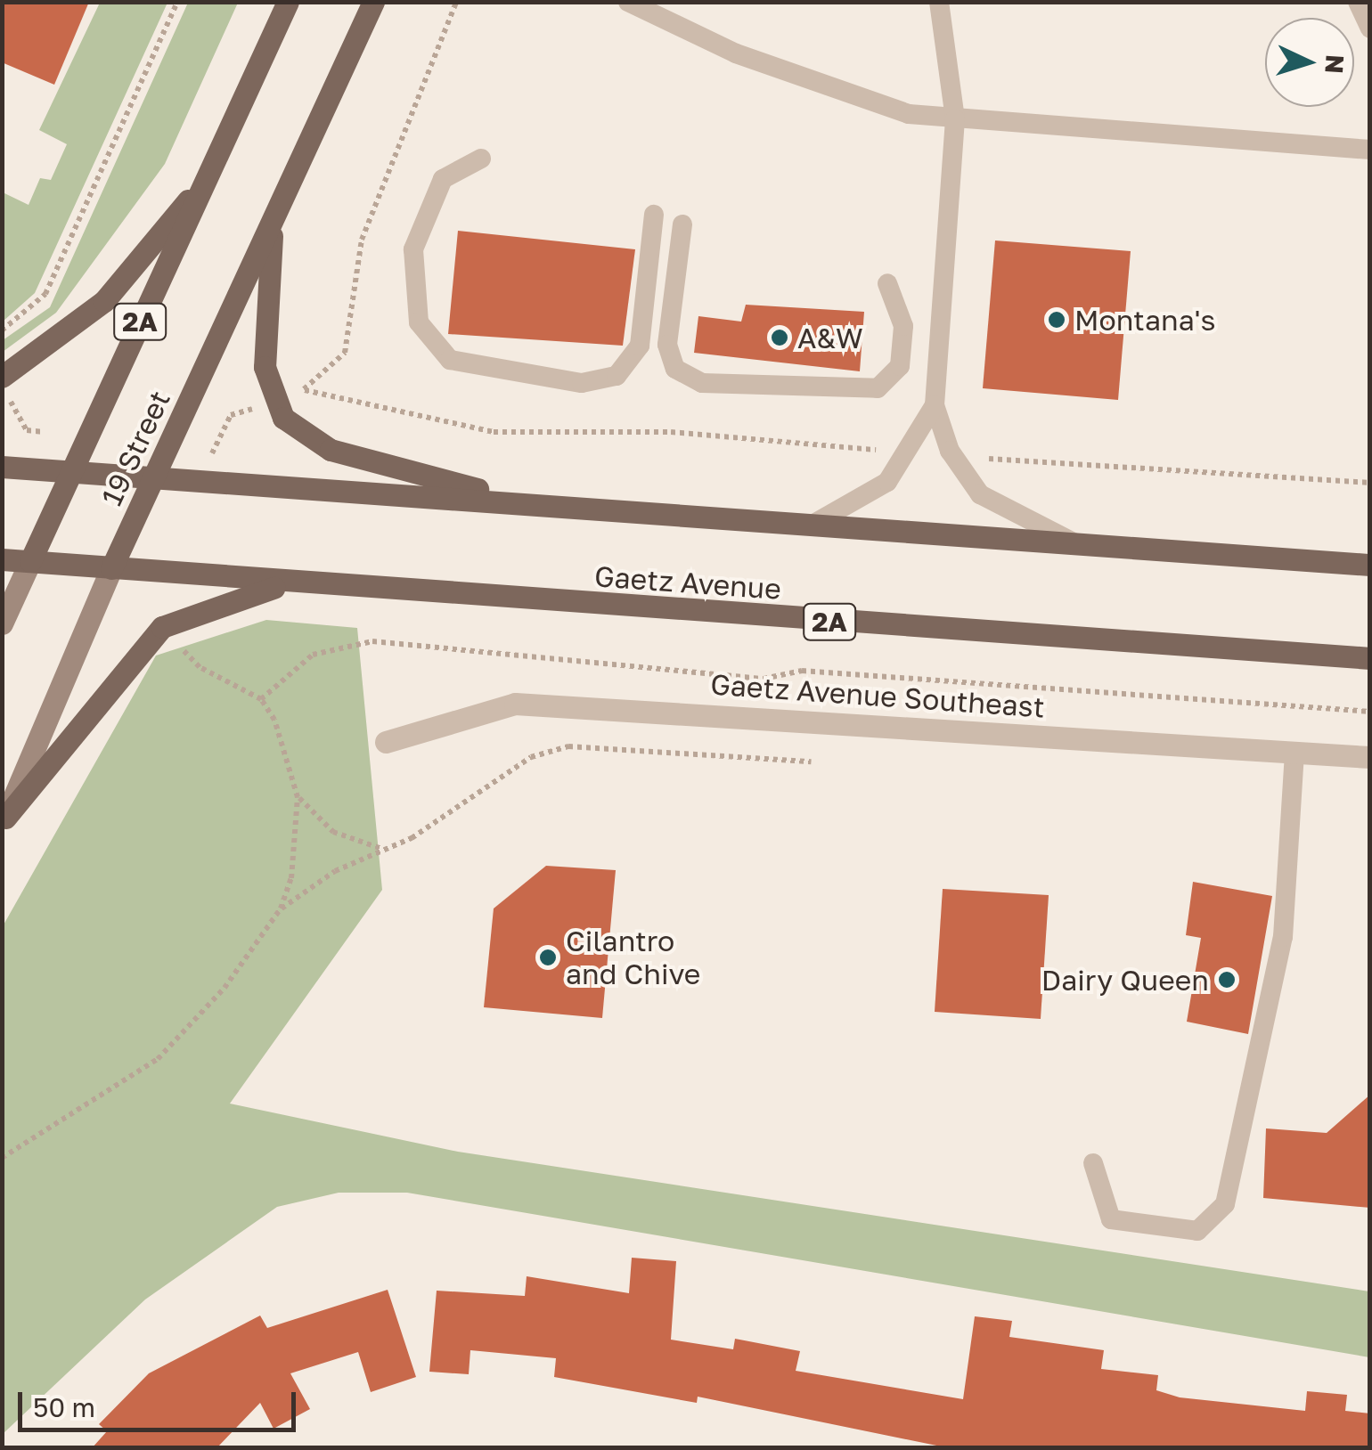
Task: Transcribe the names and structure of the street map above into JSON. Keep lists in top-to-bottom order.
{
  "streets": {
    "main road": ["2A", "19 Street", "Gaetz Avenue"],
    "street": ["Gaetz Avenue Southeast"]
  },
  "crossings": [
    ["19 Street", "Gaetz Avenue"]
  ],
  "places": [
    "Montana's",
    "A&W",
    "Cilantro and Chive",
    "Dairy Queen"
  ],
  "scale_bar": "50 m",
  "north": "right"
}
